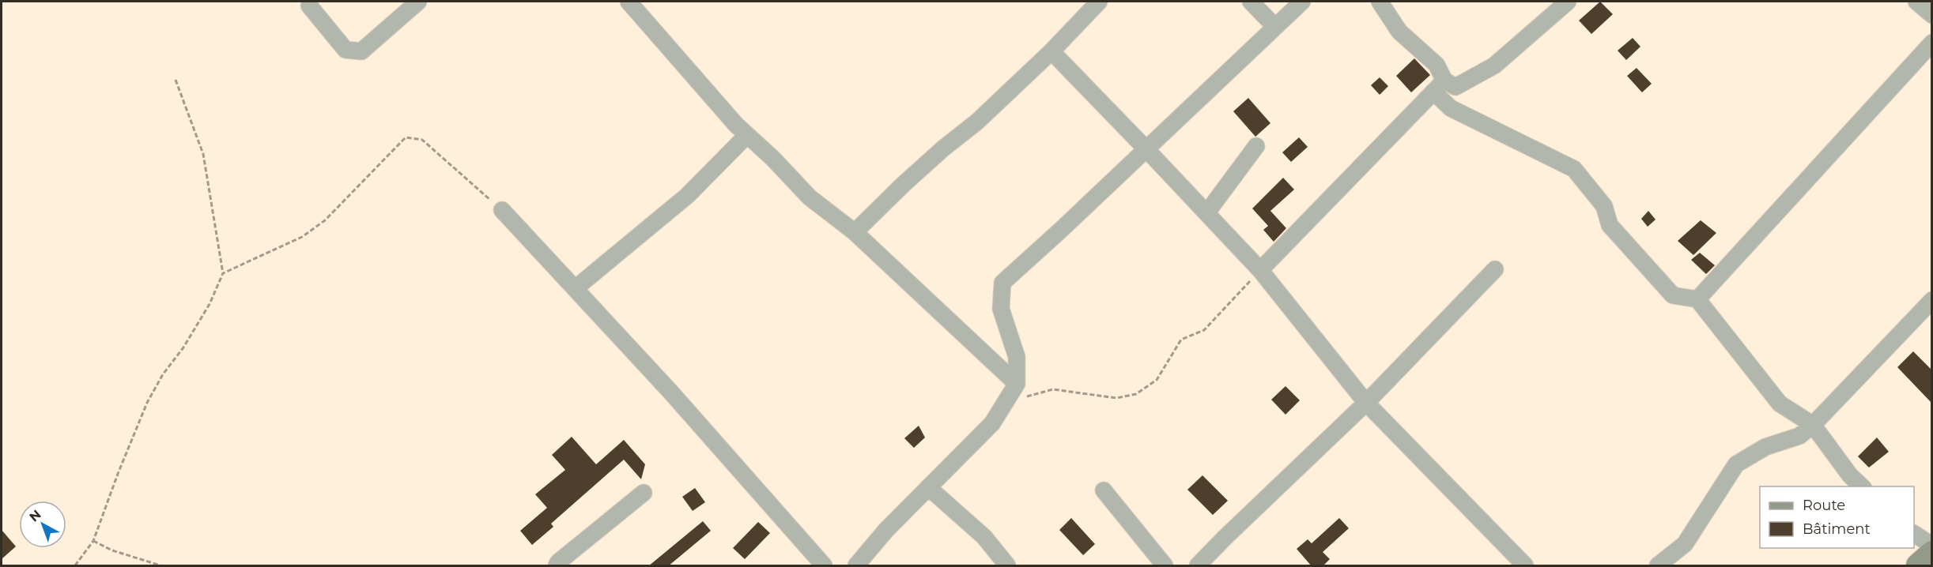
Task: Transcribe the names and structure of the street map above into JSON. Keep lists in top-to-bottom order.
{
  "legend": ["Route", "Bâtiment"],
  "north": "top left"
}
